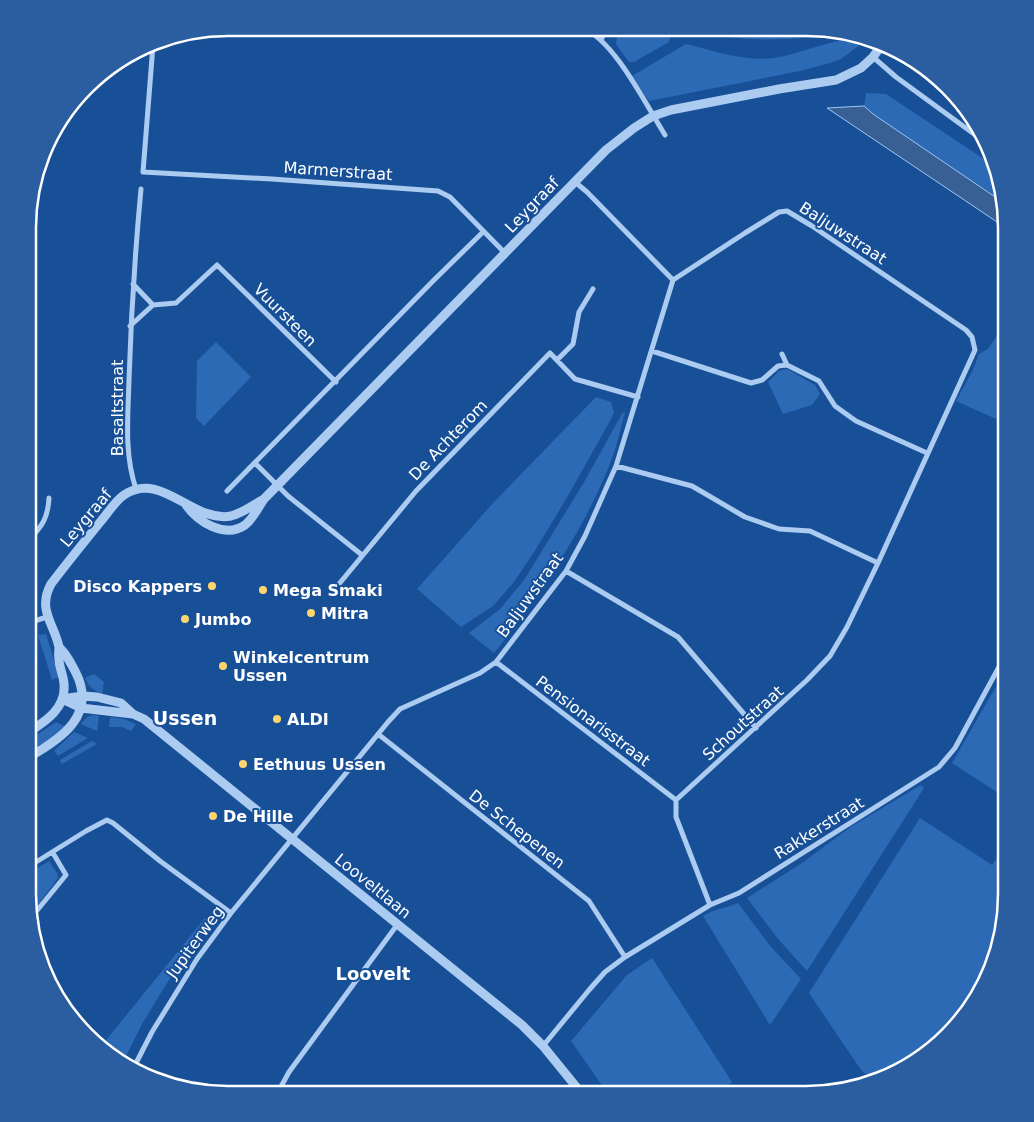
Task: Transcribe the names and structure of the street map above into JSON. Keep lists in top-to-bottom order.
{
  "streets": {
    "street": [
      "Marmerstraat",
      "Leygraaf",
      "Baljuwstraat",
      "Vuursteen",
      "Basaltstraat",
      "De Achterom",
      "Pensionarisstraat",
      "Schoutstraat",
      "Rakkerstraat",
      "De Schepenen",
      "Looveltlaan",
      "Jupiterweg"
    ]
  },
  "crossings": [
    ["Marmerstraat", "Leygraaf"],
    ["Leygraaf", "Vuursteen"],
    ["Leygraaf", "Basaltstraat"],
    ["Leygraaf", "Looveltlaan"],
    ["Baljuwstraat", "Pensionarisstraat"],
    ["Baljuwstraat", "Schoutstraat"],
    ["Baljuwstraat", "De Schepenen"],
    ["Baljuwstraat", "Looveltlaan"],
    ["Baljuwstraat", "Jupiterweg"],
    ["Pensionarisstraat", "Schoutstraat"],
    ["Looveltlaan", "Jupiterweg"]
  ],
  "districts": ["Ussen", "Loovelt"],
  "places": [
    "Disco Kappers",
    "Mega Smaki",
    "Mitra",
    "Jumbo",
    "Winkelcentrum Ussen",
    "ALDI",
    "Eethuus Ussen",
    "De Hille"
  ]
}
